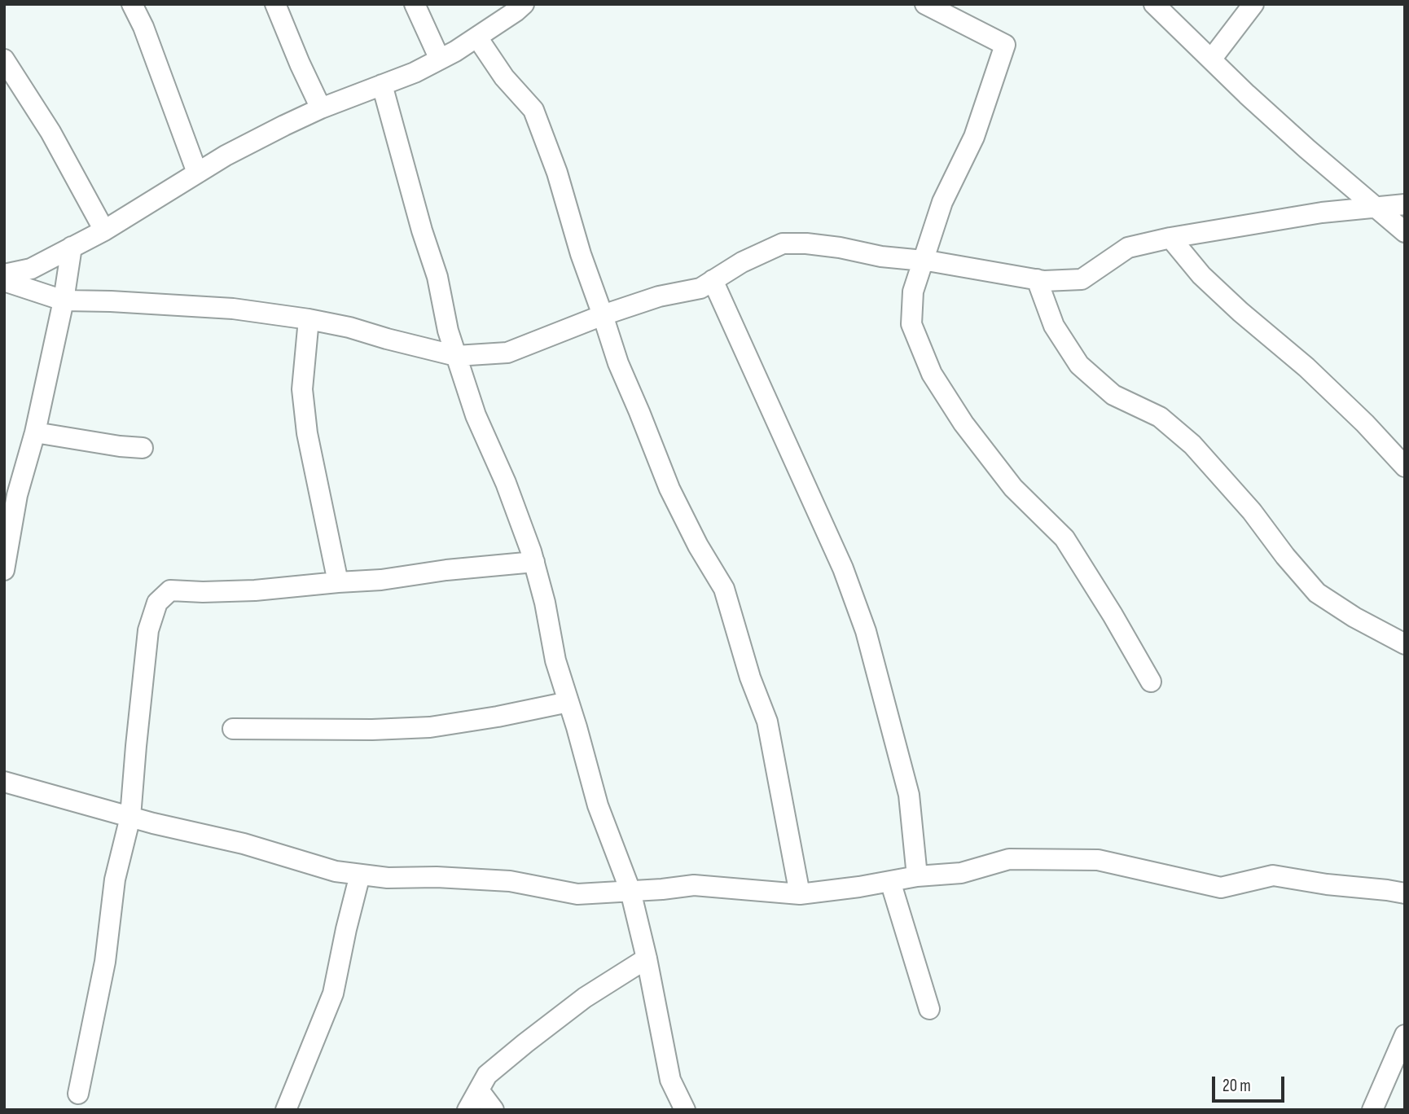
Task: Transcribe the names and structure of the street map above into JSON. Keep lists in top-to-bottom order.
{
  "scale_bar": "20 m"
}
